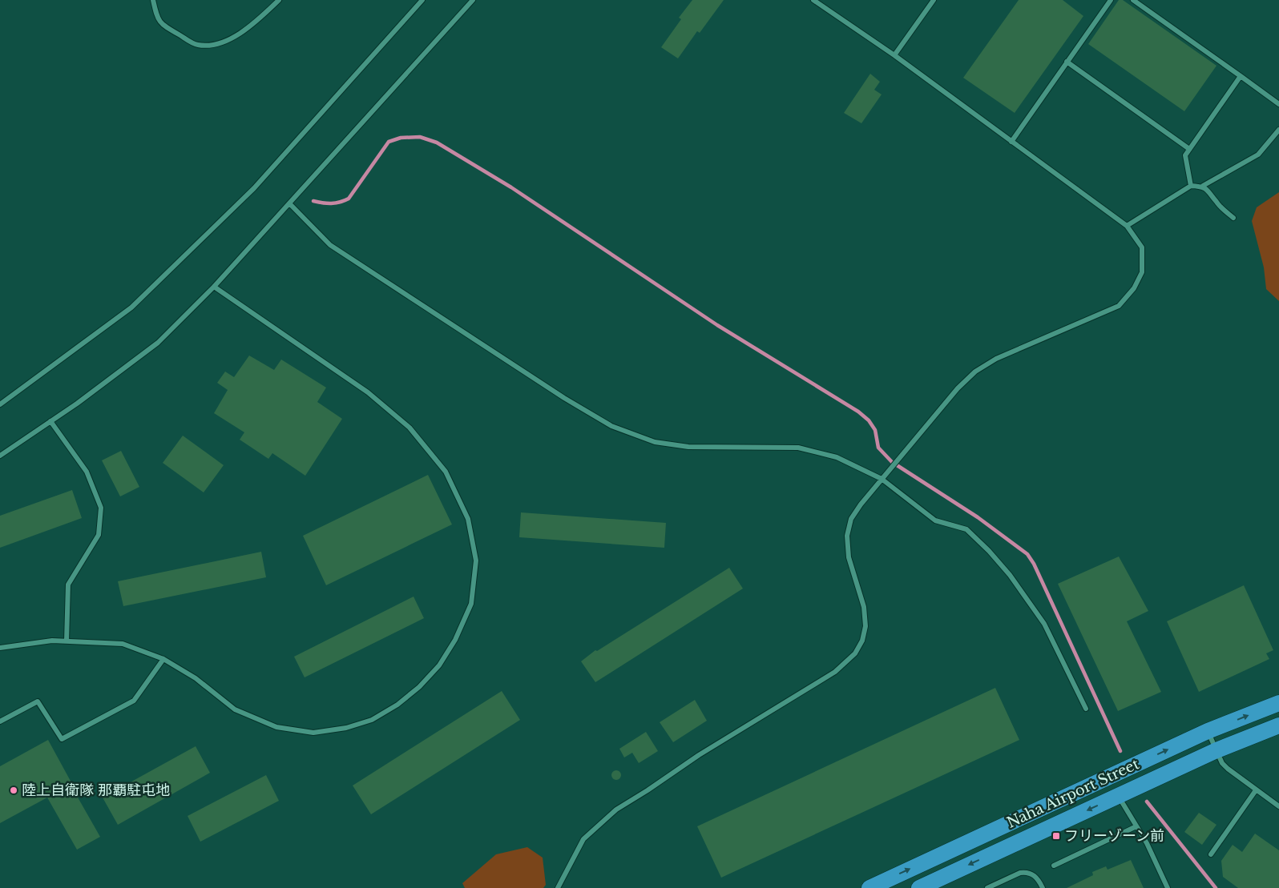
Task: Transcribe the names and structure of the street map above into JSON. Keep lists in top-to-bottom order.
{
  "streets": {
    "highway": ["Naha Airport Street"]
  },
  "places": {
    "other": ["陸上自衛隊 那覇駐屯地"],
    "transit": ["フリーゾーン前"]
  }
}
